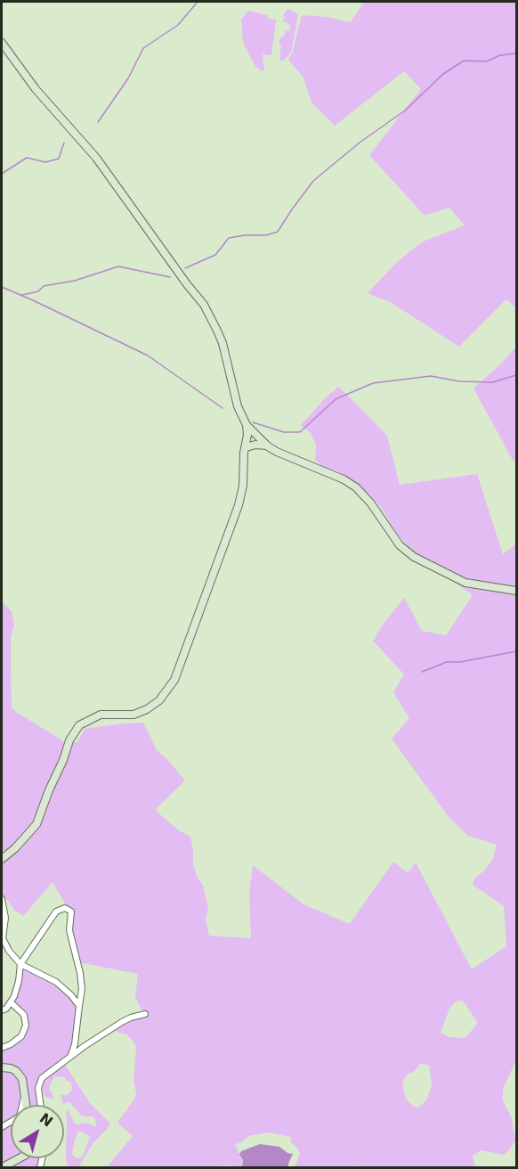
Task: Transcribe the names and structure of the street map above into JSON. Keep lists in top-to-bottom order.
{
  "north": "top right"
}
